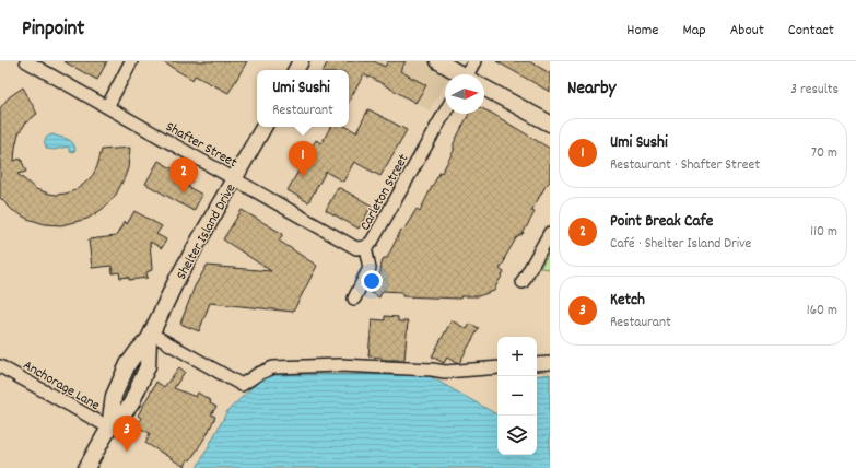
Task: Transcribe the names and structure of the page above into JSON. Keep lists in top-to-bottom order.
{
  "streets": {
    "main road": ["Shelter Island Drive"],
    "street": ["Shafter Street", "Carleton Street", "Anchorage Lane"]
  },
  "crossings": [
    ["Shafter Street", "Carleton Street"],
    ["Shafter Street", "Shelter Island Drive"],
    ["Shelter Island Drive", "Anchorage Lane"]
  ],
  "north": "right",
  "page": {
    "header": "Pinpoint",
    "nav": [
      "Home",
      "Map",
      "About",
      "Contact"
    ],
    "heading": ["Nearby", "3 results"],
    "popup": ["Umi Sushi", "Restaurant"],
    "list": [
      {
        "mark": "1",
        "name": "Umi Sushi",
        "note": "Restaurant · Shafter Street",
        "value": "70 m"
      },
      {
        "mark": "2",
        "name": "Point Break Cafe",
        "note": "Café · Shelter Island Drive",
        "value": "110 m"
      },
      {
        "mark": "3",
        "name": "Ketch",
        "note": "Restaurant",
        "value": "160 m"
      }
    ],
    "pins": ["1", "2", "3"],
    "map_buttons": ["+", "−"]
  }
}
